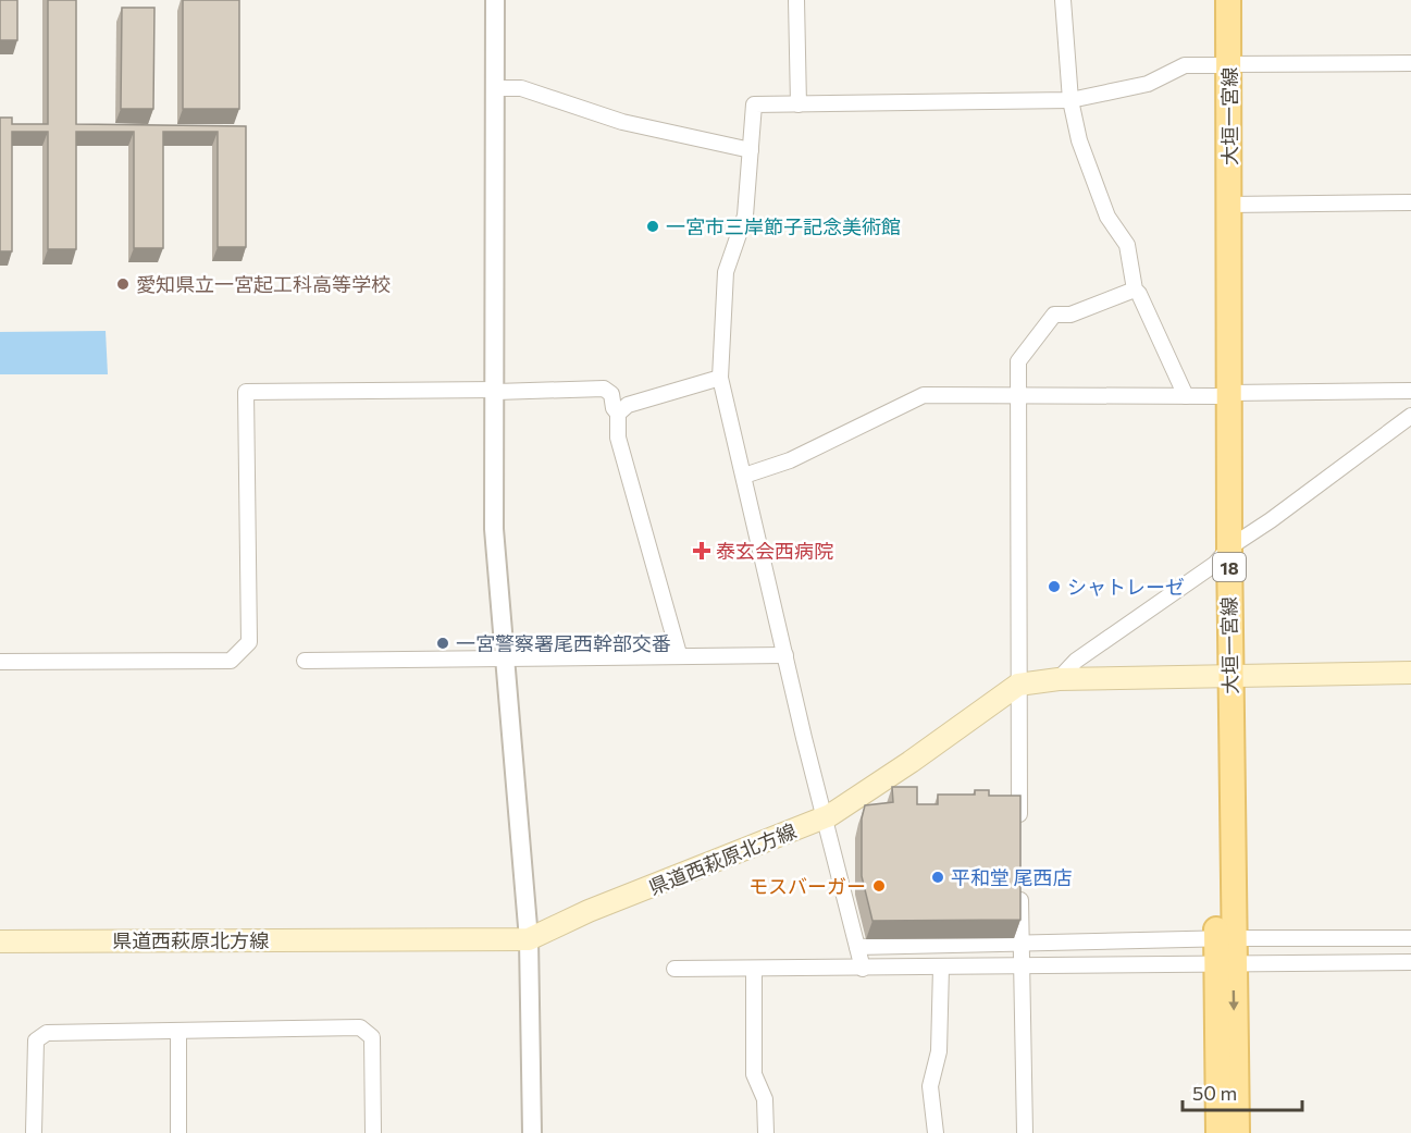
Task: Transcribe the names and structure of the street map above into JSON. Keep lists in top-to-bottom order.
{
  "streets": {
    "main road": ["大垣一宮線", "18", "県道西萩原北方線"]
  },
  "crossings": [
    ["大垣一宮線", "県道西萩原北方線"]
  ],
  "places": {
    "other": [
      "一宮市三岸節子記念美術館",
      "愛知県立一宮起工科高等学校",
      "シャトレーゼ",
      "一宮警察署尾西幹部交番",
      "平和堂 尾西店",
      "モスバーガー"
    ],
    "health": ["泰玄会西病院"]
  },
  "scale_bar": "50 m"
}
